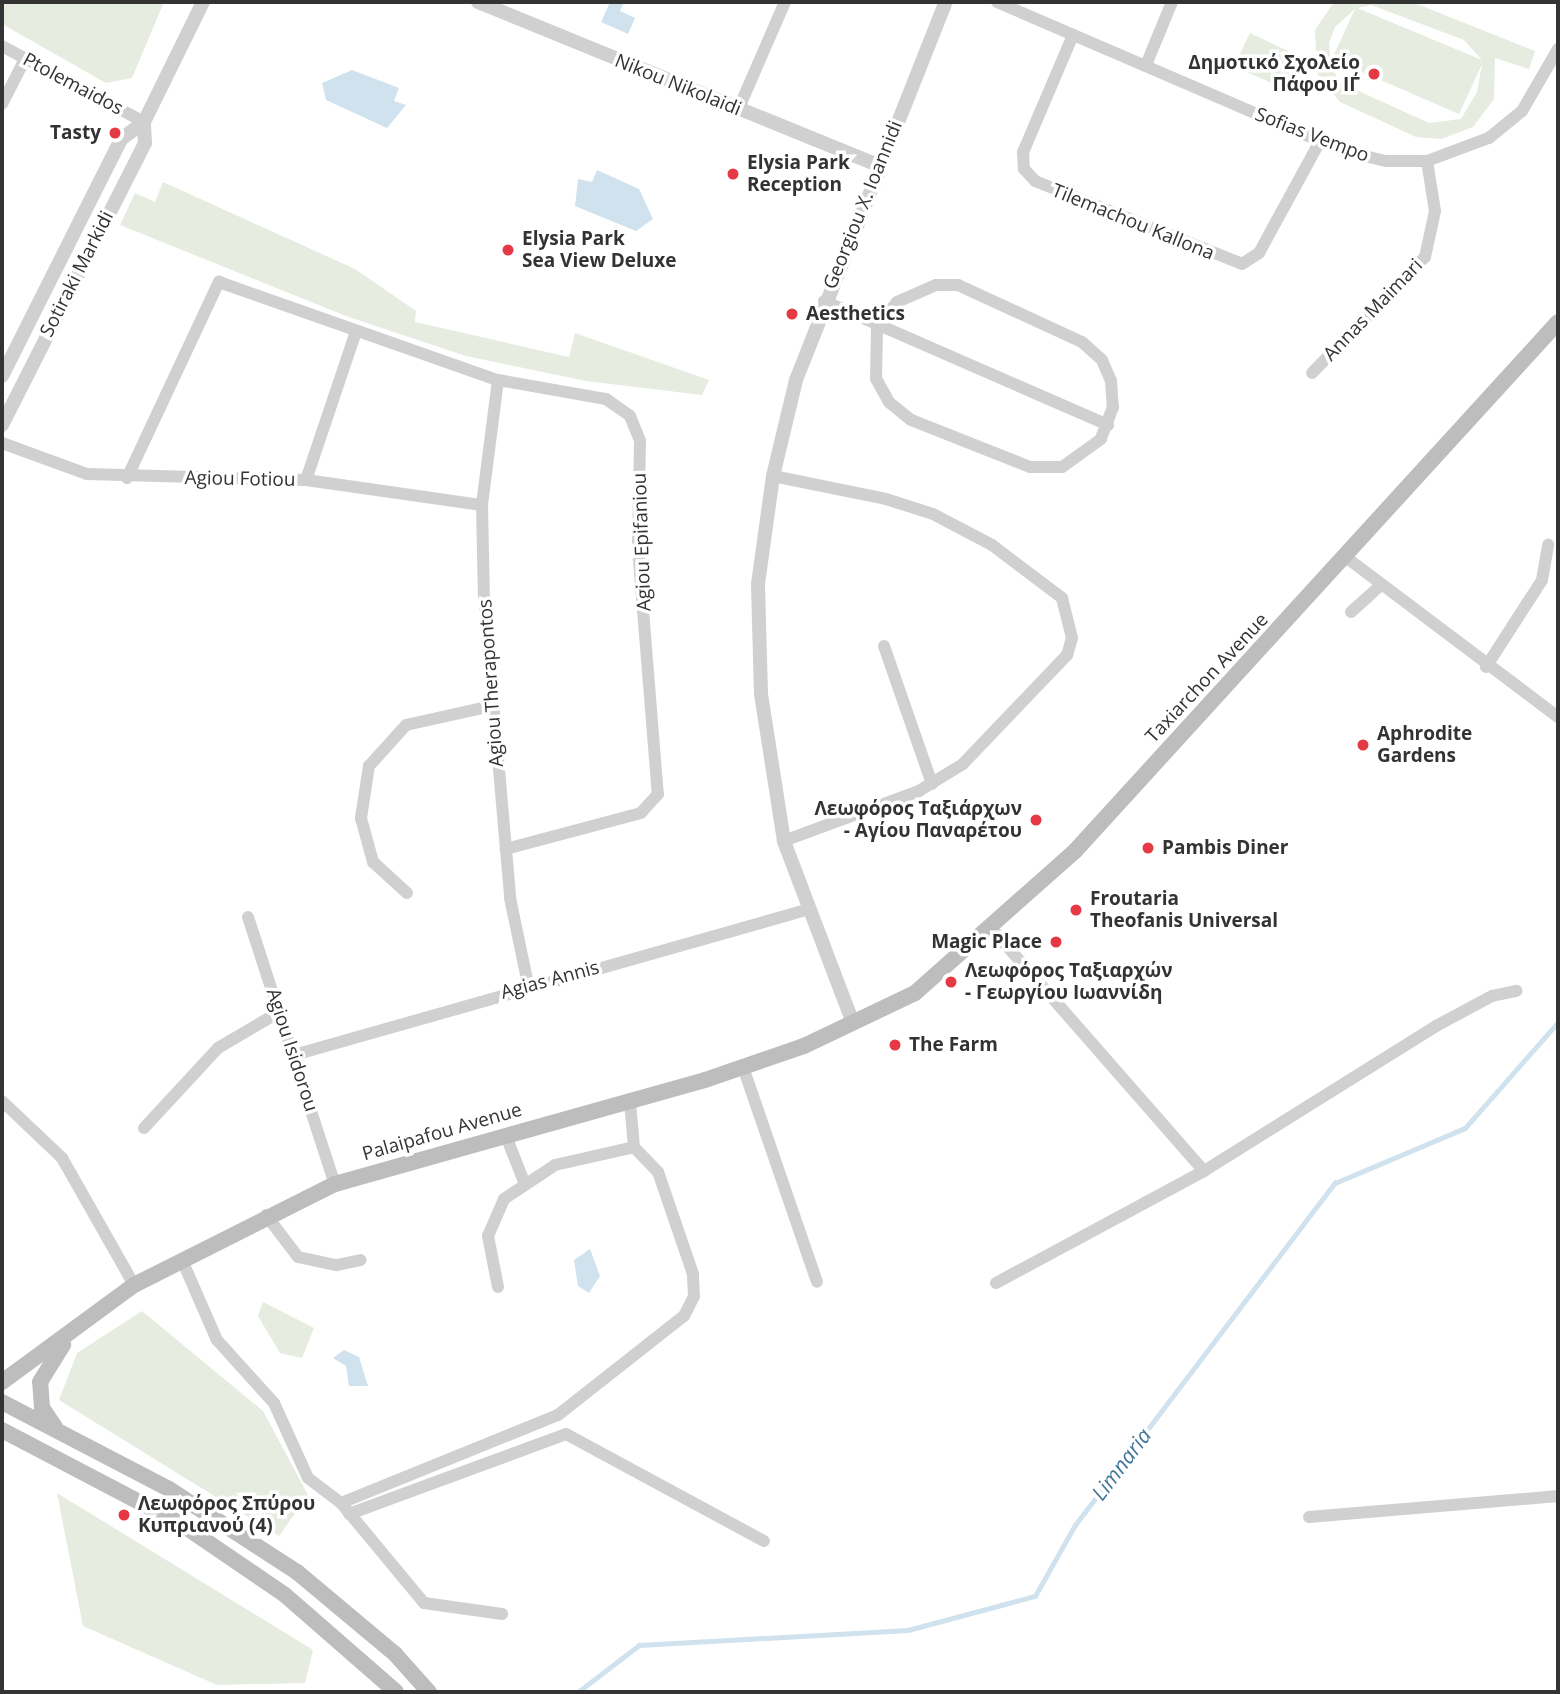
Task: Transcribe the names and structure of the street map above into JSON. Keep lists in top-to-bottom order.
{
  "streets": {
    "main road": ["Taxiarchon Avenue", "Palaipafou Avenue"],
    "street": [
      "Ptolemaidos",
      "Nikou Nikolaidi",
      "Sofias Vempo",
      "Georgiou X. Ioannidi",
      "Tilemachou Kallona",
      "Sotiraki Markidi",
      "Annas Maimari",
      "Agiou Fotiou",
      "Agiou Epifaniou",
      "Agiou Therapontos",
      "Agias Annis",
      "Agiou Isidorou"
    ]
  },
  "crossings": [
    ["Ptolemaidos", "Sotiraki Markidi"],
    ["Nikou Nikolaidi", "Georgiou X. Ioannidi"],
    ["Sofias Vempo", "Tilemachou Kallona"],
    ["Sofias Vempo", "Annas Maimari"],
    ["Georgiou X. Ioannidi", "Taxiarchon Avenue"],
    ["Georgiou X. Ioannidi", "Agias Annis"],
    ["Georgiou X. Ioannidi", "Palaipafou Avenue"],
    ["Agiou Fotiou", "Agiou Epifaniou"],
    ["Agiou Fotiou", "Agiou Therapontos"],
    ["Agiou Epifaniou", "Agiou Therapontos"],
    ["Taxiarchon Avenue", "Palaipafou Avenue"],
    ["Agiou Therapontos", "Agias Annis"],
    ["Agias Annis", "Agiou Isidorou"],
    ["Agiou Isidorou", "Palaipafou Avenue"]
  ],
  "water": ["Limnaria"],
  "places": [
    "Δημοτικό Σχολείο Πάφου ΙΓ΄",
    "Tasty",
    "Elysia Park Reception",
    "Elysia Park Sea View Deluxe",
    "Aesthetics",
    "Aphrodite Gardens",
    "Λεωφόρος Ταξιάρχων - Αγίου Παναρέτου",
    "Pambis Diner",
    "Froutaria Theofanis Universal",
    "Magic Place",
    "Λεωφόρος Ταξιαρχών - Γεωργίου Ιωαννίδη",
    "The Farm",
    "Λεωφόρος Σπύρου Κυπριανού (4)"
  ]
}
